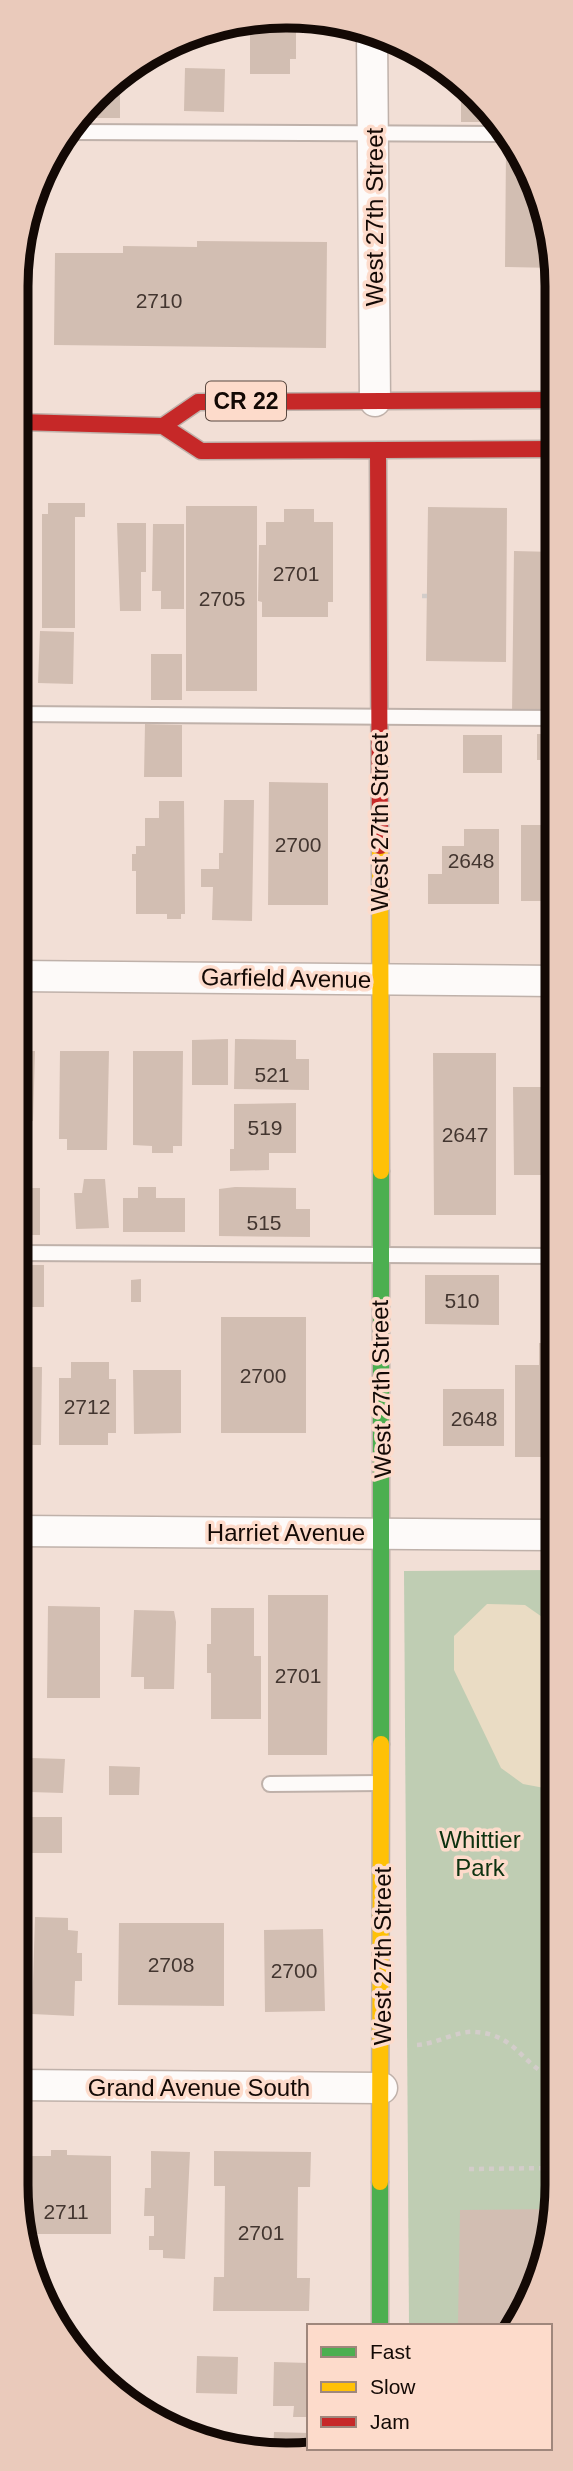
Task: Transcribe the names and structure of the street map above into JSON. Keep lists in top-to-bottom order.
{
  "streets": {
    "street": [
      "West 27th Street",
      "CR 22",
      "Garfield Avenue",
      "Harriet Avenue",
      "Grand Avenue South"
    ]
  },
  "crossings": [
    ["West 27th Street", "CR 22"],
    ["West 27th Street", "Garfield Avenue"],
    ["West 27th Street", "Harriet Avenue"],
    ["West 27th Street", "Grand Avenue South"]
  ],
  "parks": ["Whittier Park"],
  "house_numbers": [
    "2710",
    "2701",
    "2705",
    "2700",
    "2648",
    "521",
    "519",
    "2647",
    "515",
    "510",
    "2700",
    "2712",
    "2648",
    "2701",
    "2708",
    "2700",
    "2711",
    "2701"
  ],
  "legend": ["Fast", "Slow", "Jam"]
}
